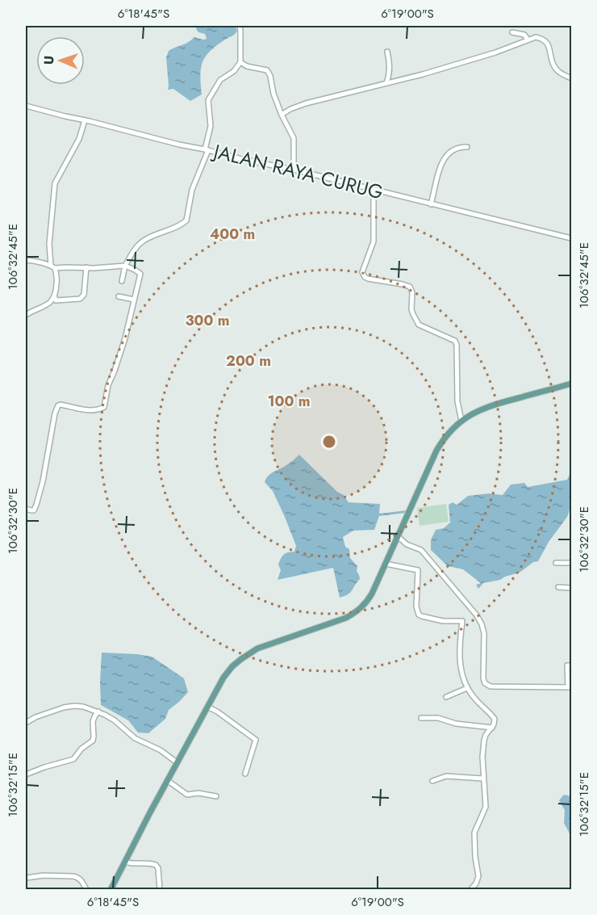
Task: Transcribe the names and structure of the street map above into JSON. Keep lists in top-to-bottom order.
{
  "streets": {
    "street": ["JALAN RAYA CURUG"]
  },
  "north": "left",
  "coordinates": [
    "6°18'45\"S",
    "6°19'00\"S",
    "106°32'45\"E",
    "106°32'30\"E",
    "106°32'15\"E"
  ],
  "rings": [
    "400 m",
    "300 m",
    "200 m",
    "100 m"
  ]
}
